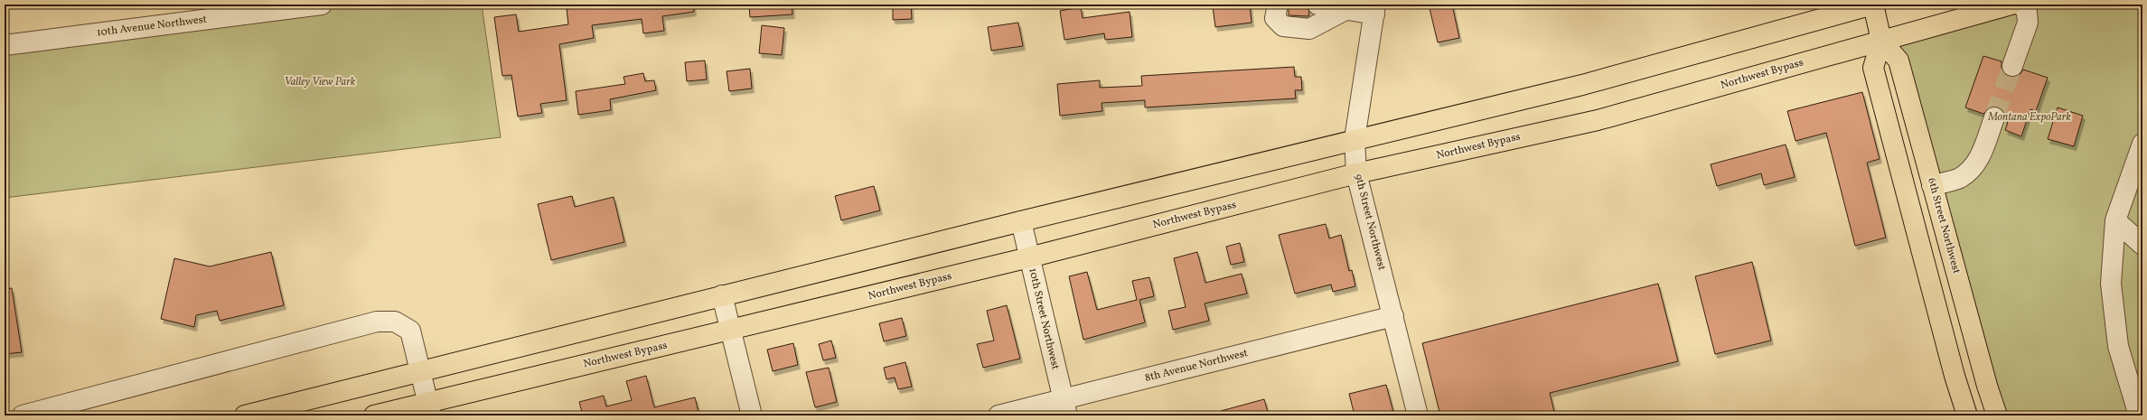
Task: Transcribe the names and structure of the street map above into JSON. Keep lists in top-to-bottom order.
{
  "streets": {
    "main road": ["Northwest Bypass", "6th Street Northwest"],
    "street": [
      "10th Avenue Northwest",
      "9th Street Northwest",
      "10th Street Northwest",
      "8th Avenue Northwest"
    ]
  },
  "crossings": [
    ["Northwest Bypass", "9th Street Northwest"],
    ["Northwest Bypass", "6th Street Northwest"],
    ["Northwest Bypass", "10th Street Northwest"],
    ["9th Street Northwest", "8th Avenue Northwest"],
    ["10th Street Northwest", "8th Avenue Northwest"]
  ],
  "parks": ["Valley View Park", "Montana ExpoPark"]
}
